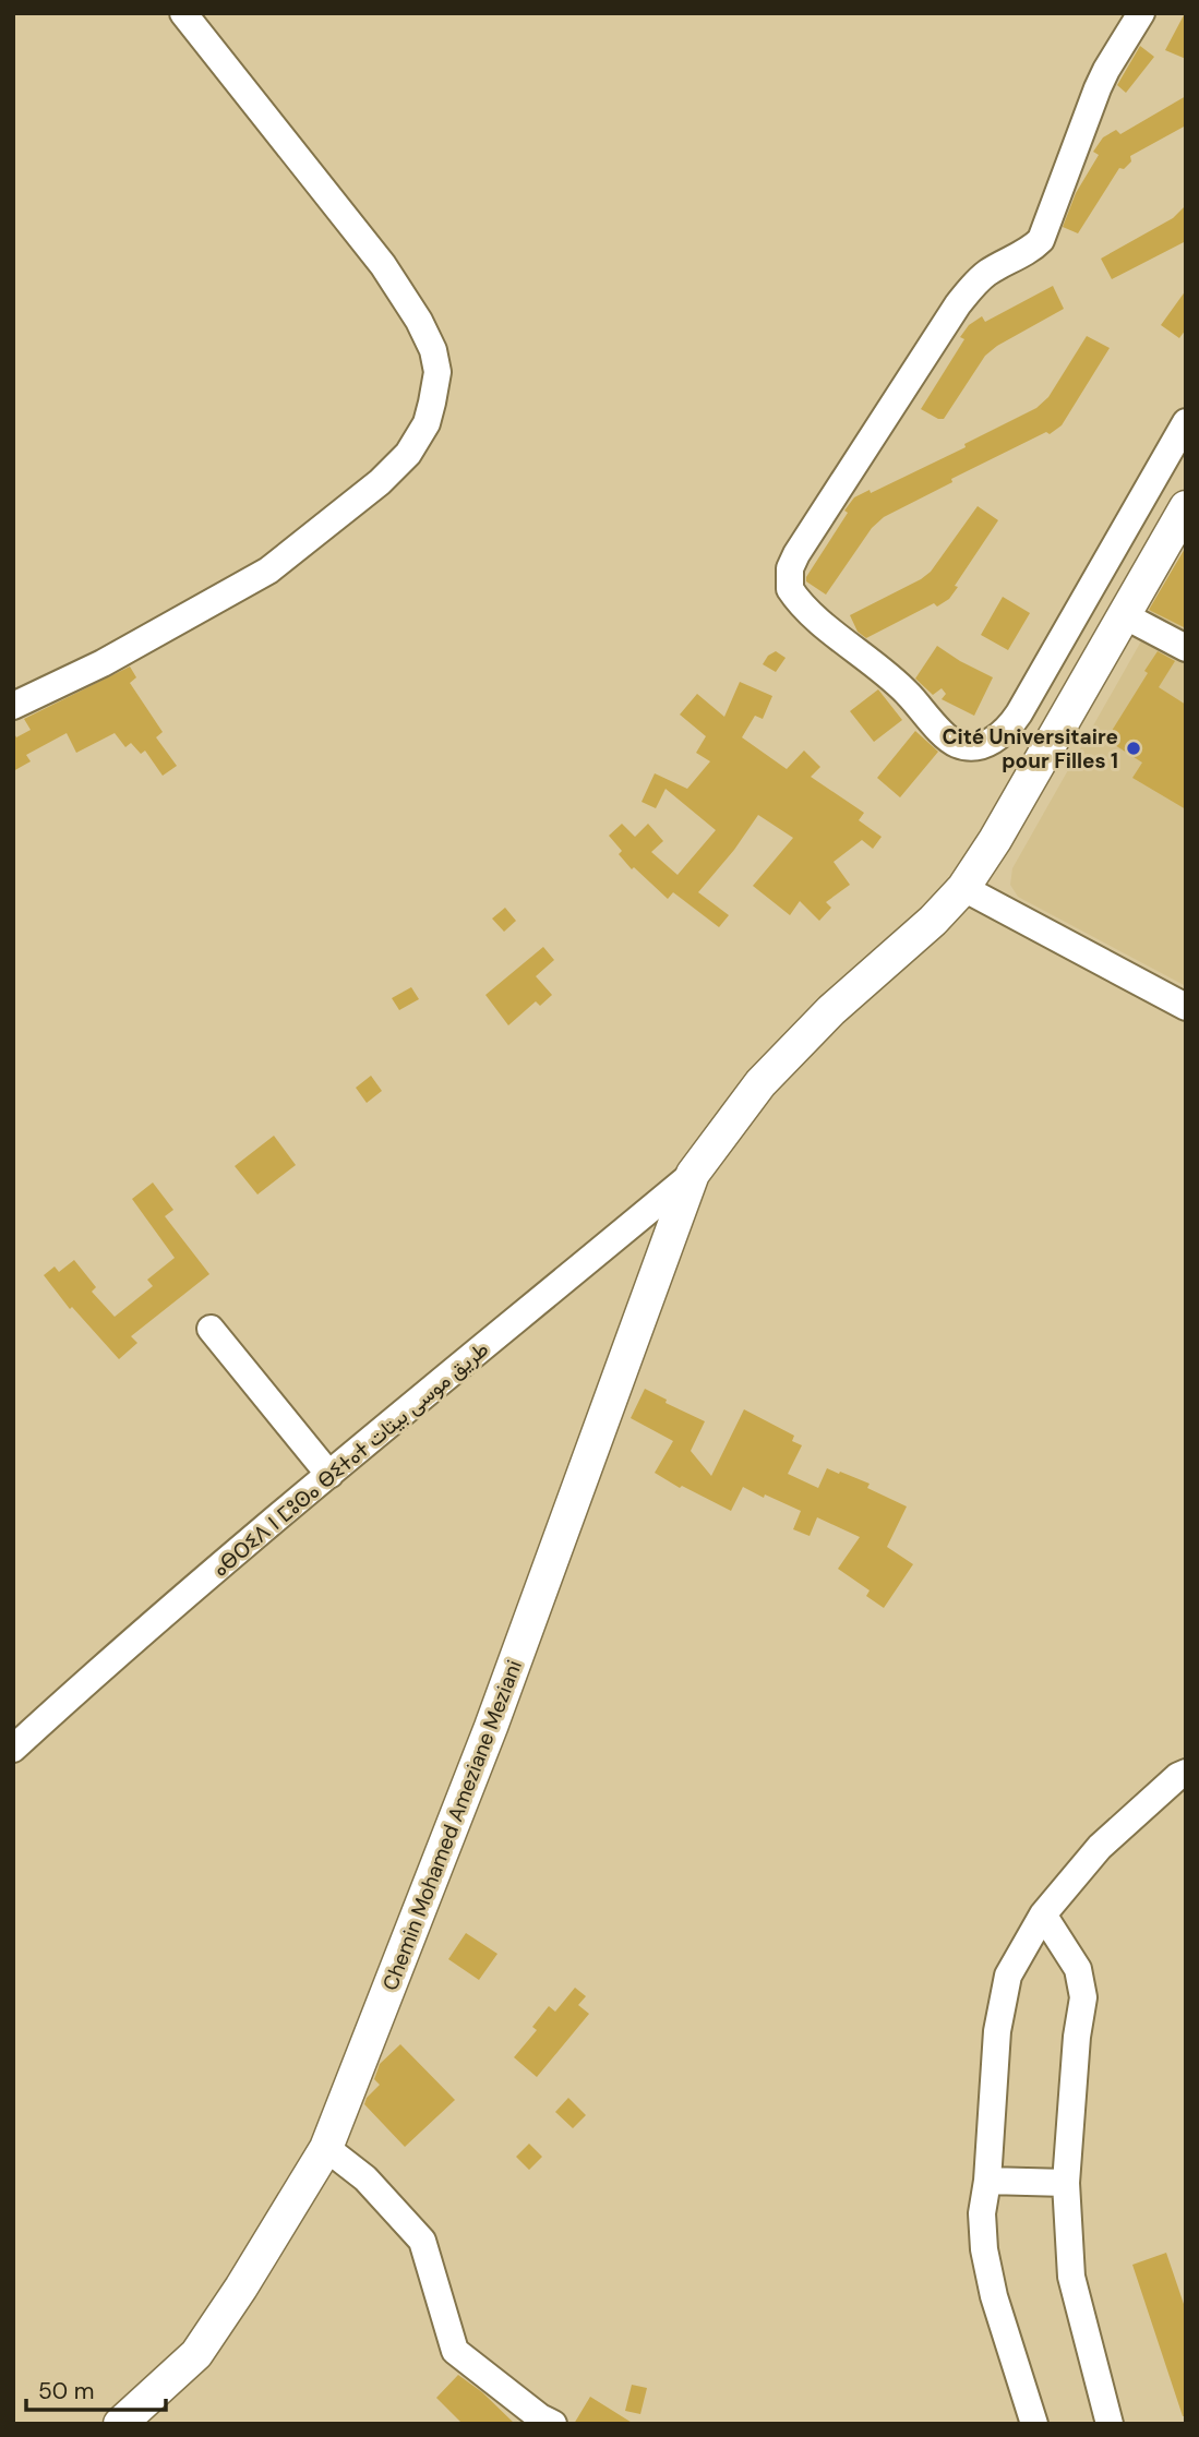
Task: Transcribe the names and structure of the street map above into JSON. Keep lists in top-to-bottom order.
{
  "streets": {
    "main road": ["Chemin Mohamed Ameziane Meziani"],
    "street": ["ⴰⴱⵔⵉⴷ ⵏ ⵎⵓⵙⴰ ⴱⵉⵜⴰⵜ طريق موسى بيتات"]
  },
  "crossings": [
    ["ⴰⴱⵔⵉⴷ ⵏ ⵎⵓⵙⴰ ⴱⵉⵜⴰⵜ طريق موسى بيتات", "Chemin Mohamed Ameziane Meziani"]
  ],
  "places": ["Cité Universitaire pour Filles 1"],
  "scale_bar": "50 m"
}
